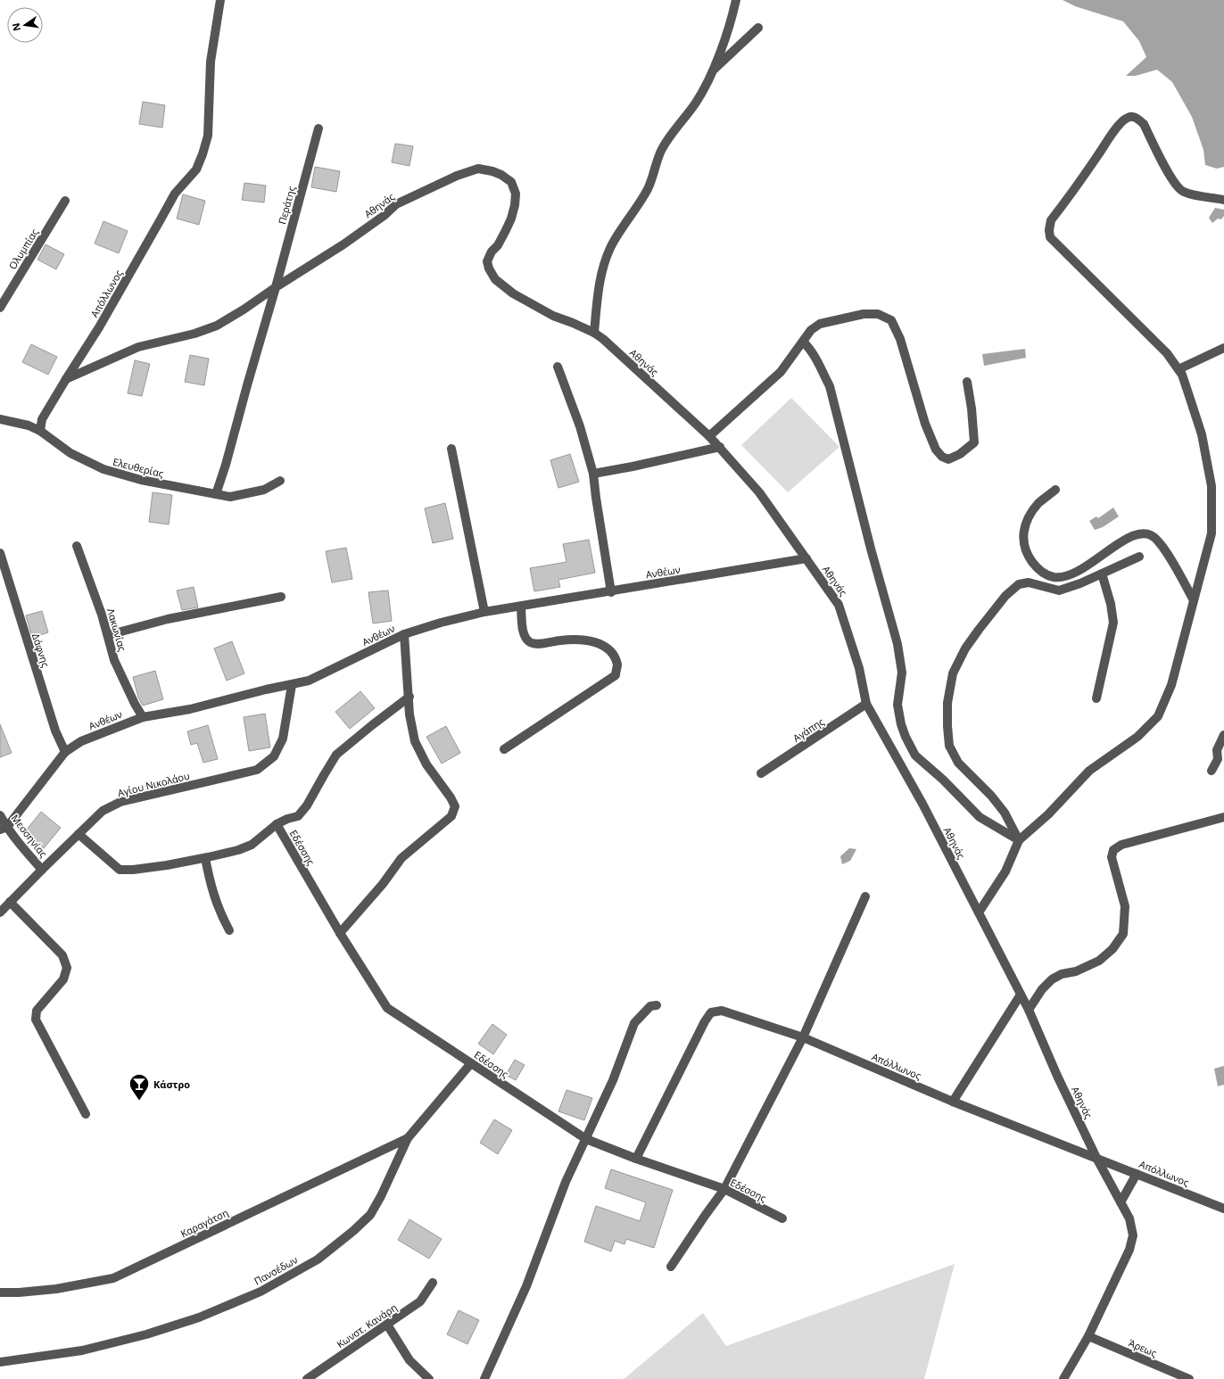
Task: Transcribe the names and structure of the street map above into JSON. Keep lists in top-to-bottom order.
{
  "streets": {
    "street": [
      "Περάτης",
      "Αθηνάς",
      "Ολυμπίας",
      "Απόλλωνος",
      "Ελευθερίας",
      "Ανθέων",
      "Λακωνίας",
      "Δάφνης",
      "Αγάπης",
      "Αγίου Νικολάου",
      "Μεσσηνίας",
      "Εδέσσης",
      "Καραγάτση",
      "Πανσέδων",
      "Κωνστ. Κανάρη",
      "Άρεως"
    ]
  },
  "crossings": [
    ["Περάτης", "Αθηνάς"],
    ["Περάτης", "Ελευθερίας"],
    ["Αθηνάς", "Απόλλωνος"],
    ["Αθηνάς", "Ανθέων"],
    ["Αθηνάς", "Αγάπης"],
    ["Αθηνάς", "Άρεως"],
    ["Απόλλωνος", "Ελευθερίας"],
    ["Απόλλωνος", "Εδέσσης"],
    ["Ανθέων", "Λακωνίας"],
    ["Ανθέων", "Δάφνης"],
    ["Ανθέων", "Αγίου Νικολάου"],
    ["Ανθέων", "Μεσσηνίας"],
    ["Αγίου Νικολάου", "Μεσσηνίας"],
    ["Εδέσσης", "Πανσέδων"],
    ["Καραγάτση", "Πανσέδων"]
  ],
  "places": {
    "bar": ["Κάστρο"]
  },
  "north": "left"
}
